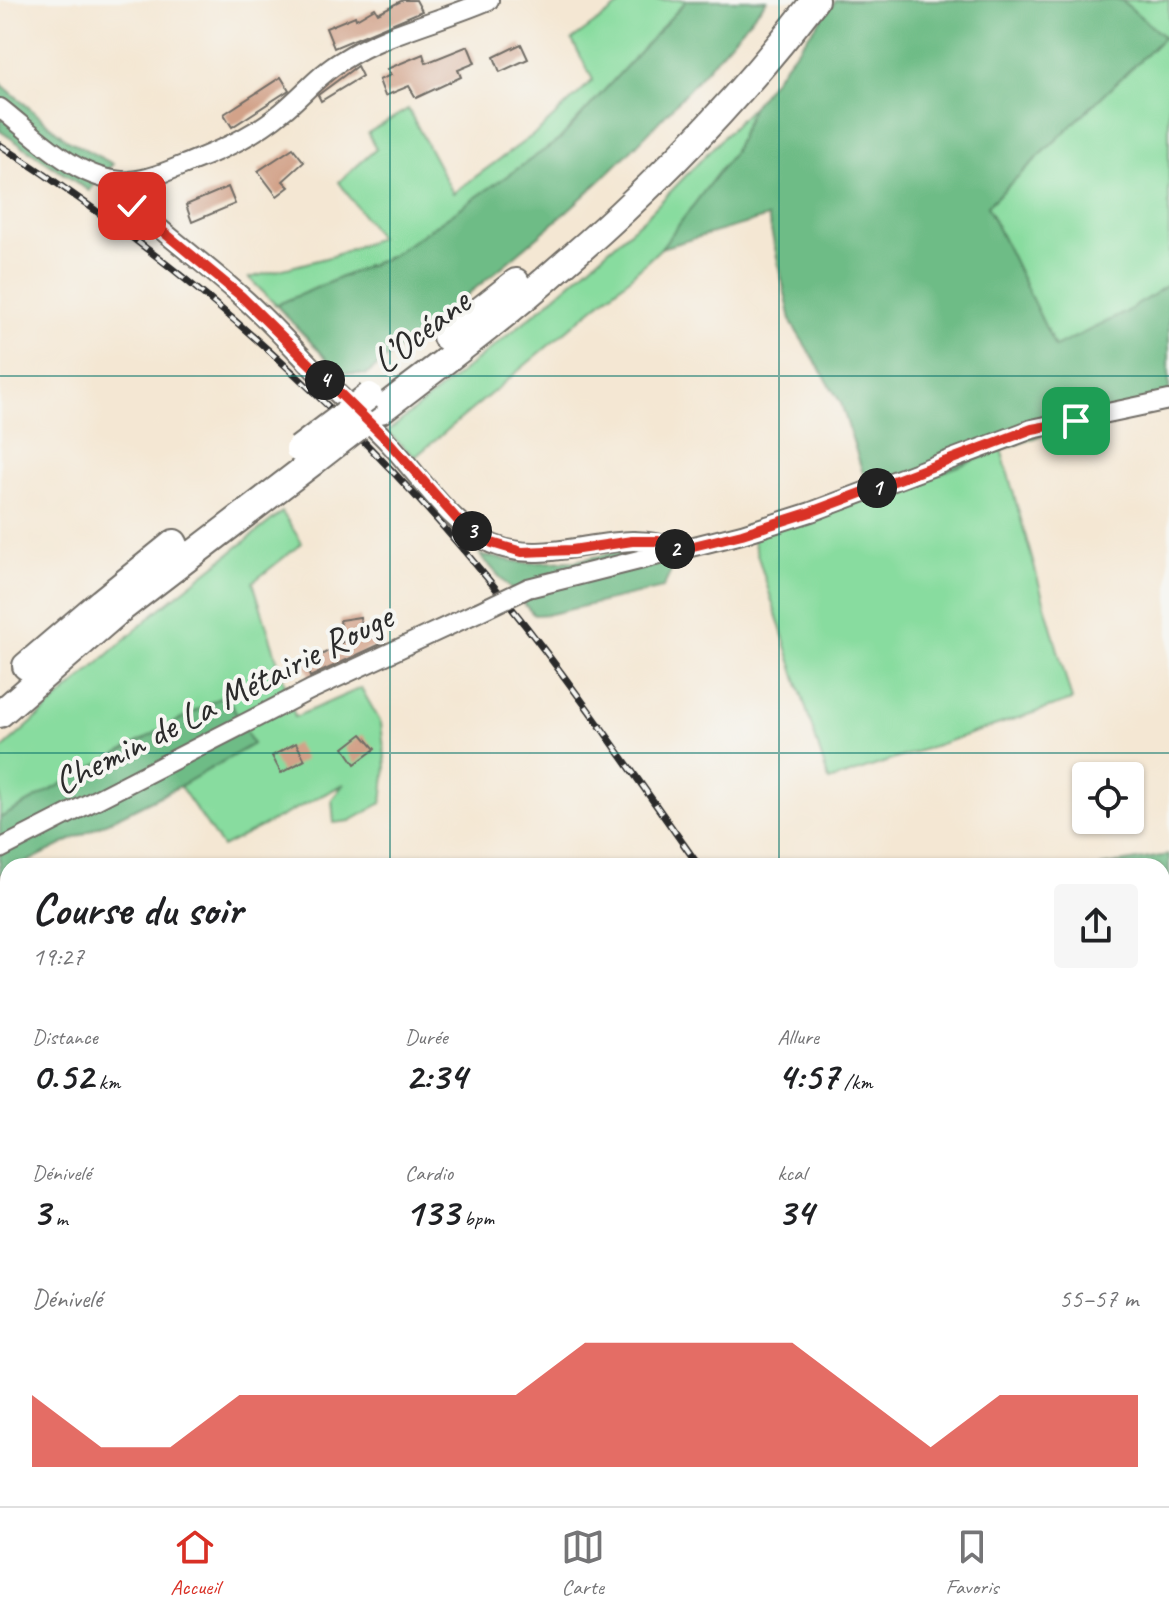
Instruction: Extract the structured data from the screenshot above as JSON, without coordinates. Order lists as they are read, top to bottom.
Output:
{
  "streets": {
    "highway": ["L’Océane"],
    "street": ["Chemin de La Métairie Rouge"]
  },
  "page": {
    "pins": [
      "4",
      "1",
      "3",
      "2"
    ],
    "heading": ["Course du soir", "19:27"],
    "stats": [
      ["Distance", "0.52 km"],
      ["Durée", "2:34"],
      ["Allure", "4:57 /km"],
      ["Dénivelé", "3 m"],
      ["Cardio", "133 bpm"],
      ["kcal", "34"]
    ],
    "chart": ["Dénivelé", "55–57 m"],
    "tabs": ["Accueil", "Carte", "Favoris"]
  }
}
